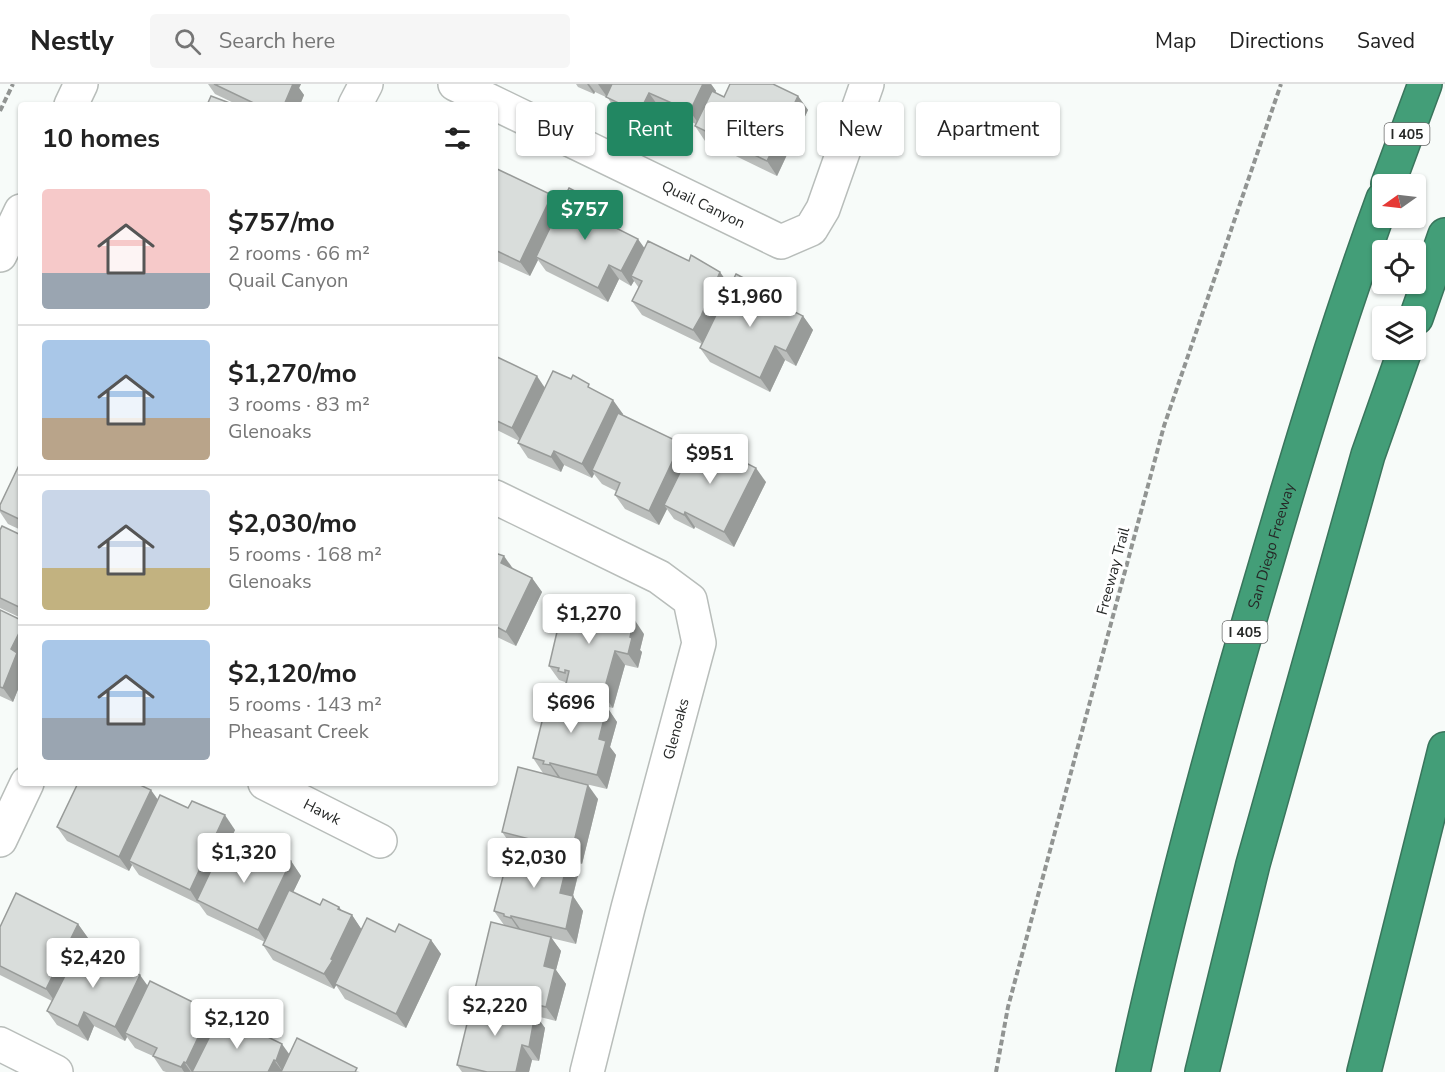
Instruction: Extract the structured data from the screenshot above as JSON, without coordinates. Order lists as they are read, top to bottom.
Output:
{
  "streets": {
    "highway": ["I 405", "San Diego Freeway"],
    "street": ["Quail Canyon", "Glenoaks", "Hawk"],
    "path": ["Freeway Trail"]
  },
  "north": "left",
  "page": {
    "header": "Nestly",
    "search": "Search here",
    "nav": ["Map", "Directions", "Saved"],
    "chip": [
      "Buy",
      "Rent",
      "Filters",
      "New",
      "Apartment"
    ],
    "heading": "10 homes",
    "list": [
      {
        "name": "$757/mo",
        "note": "2 rooms · 66 m² · Quail Canyon"
      },
      {
        "name": "$1,270/mo",
        "note": "3 rooms · 83 m² · Glenoaks"
      },
      {
        "name": "$2,030/mo",
        "note": "5 rooms · 168 m² · Glenoaks"
      },
      {
        "name": "$2,120/mo",
        "note": "5 rooms · 143 m² · Pheasant Creek"
      }
    ],
    "price": [
      "$757",
      "$1,960",
      "$951",
      "$1,270",
      "$696",
      "$1,320",
      "$2,030",
      "$2,420",
      "$2,220",
      "$2,120"
    ]
  }
}
